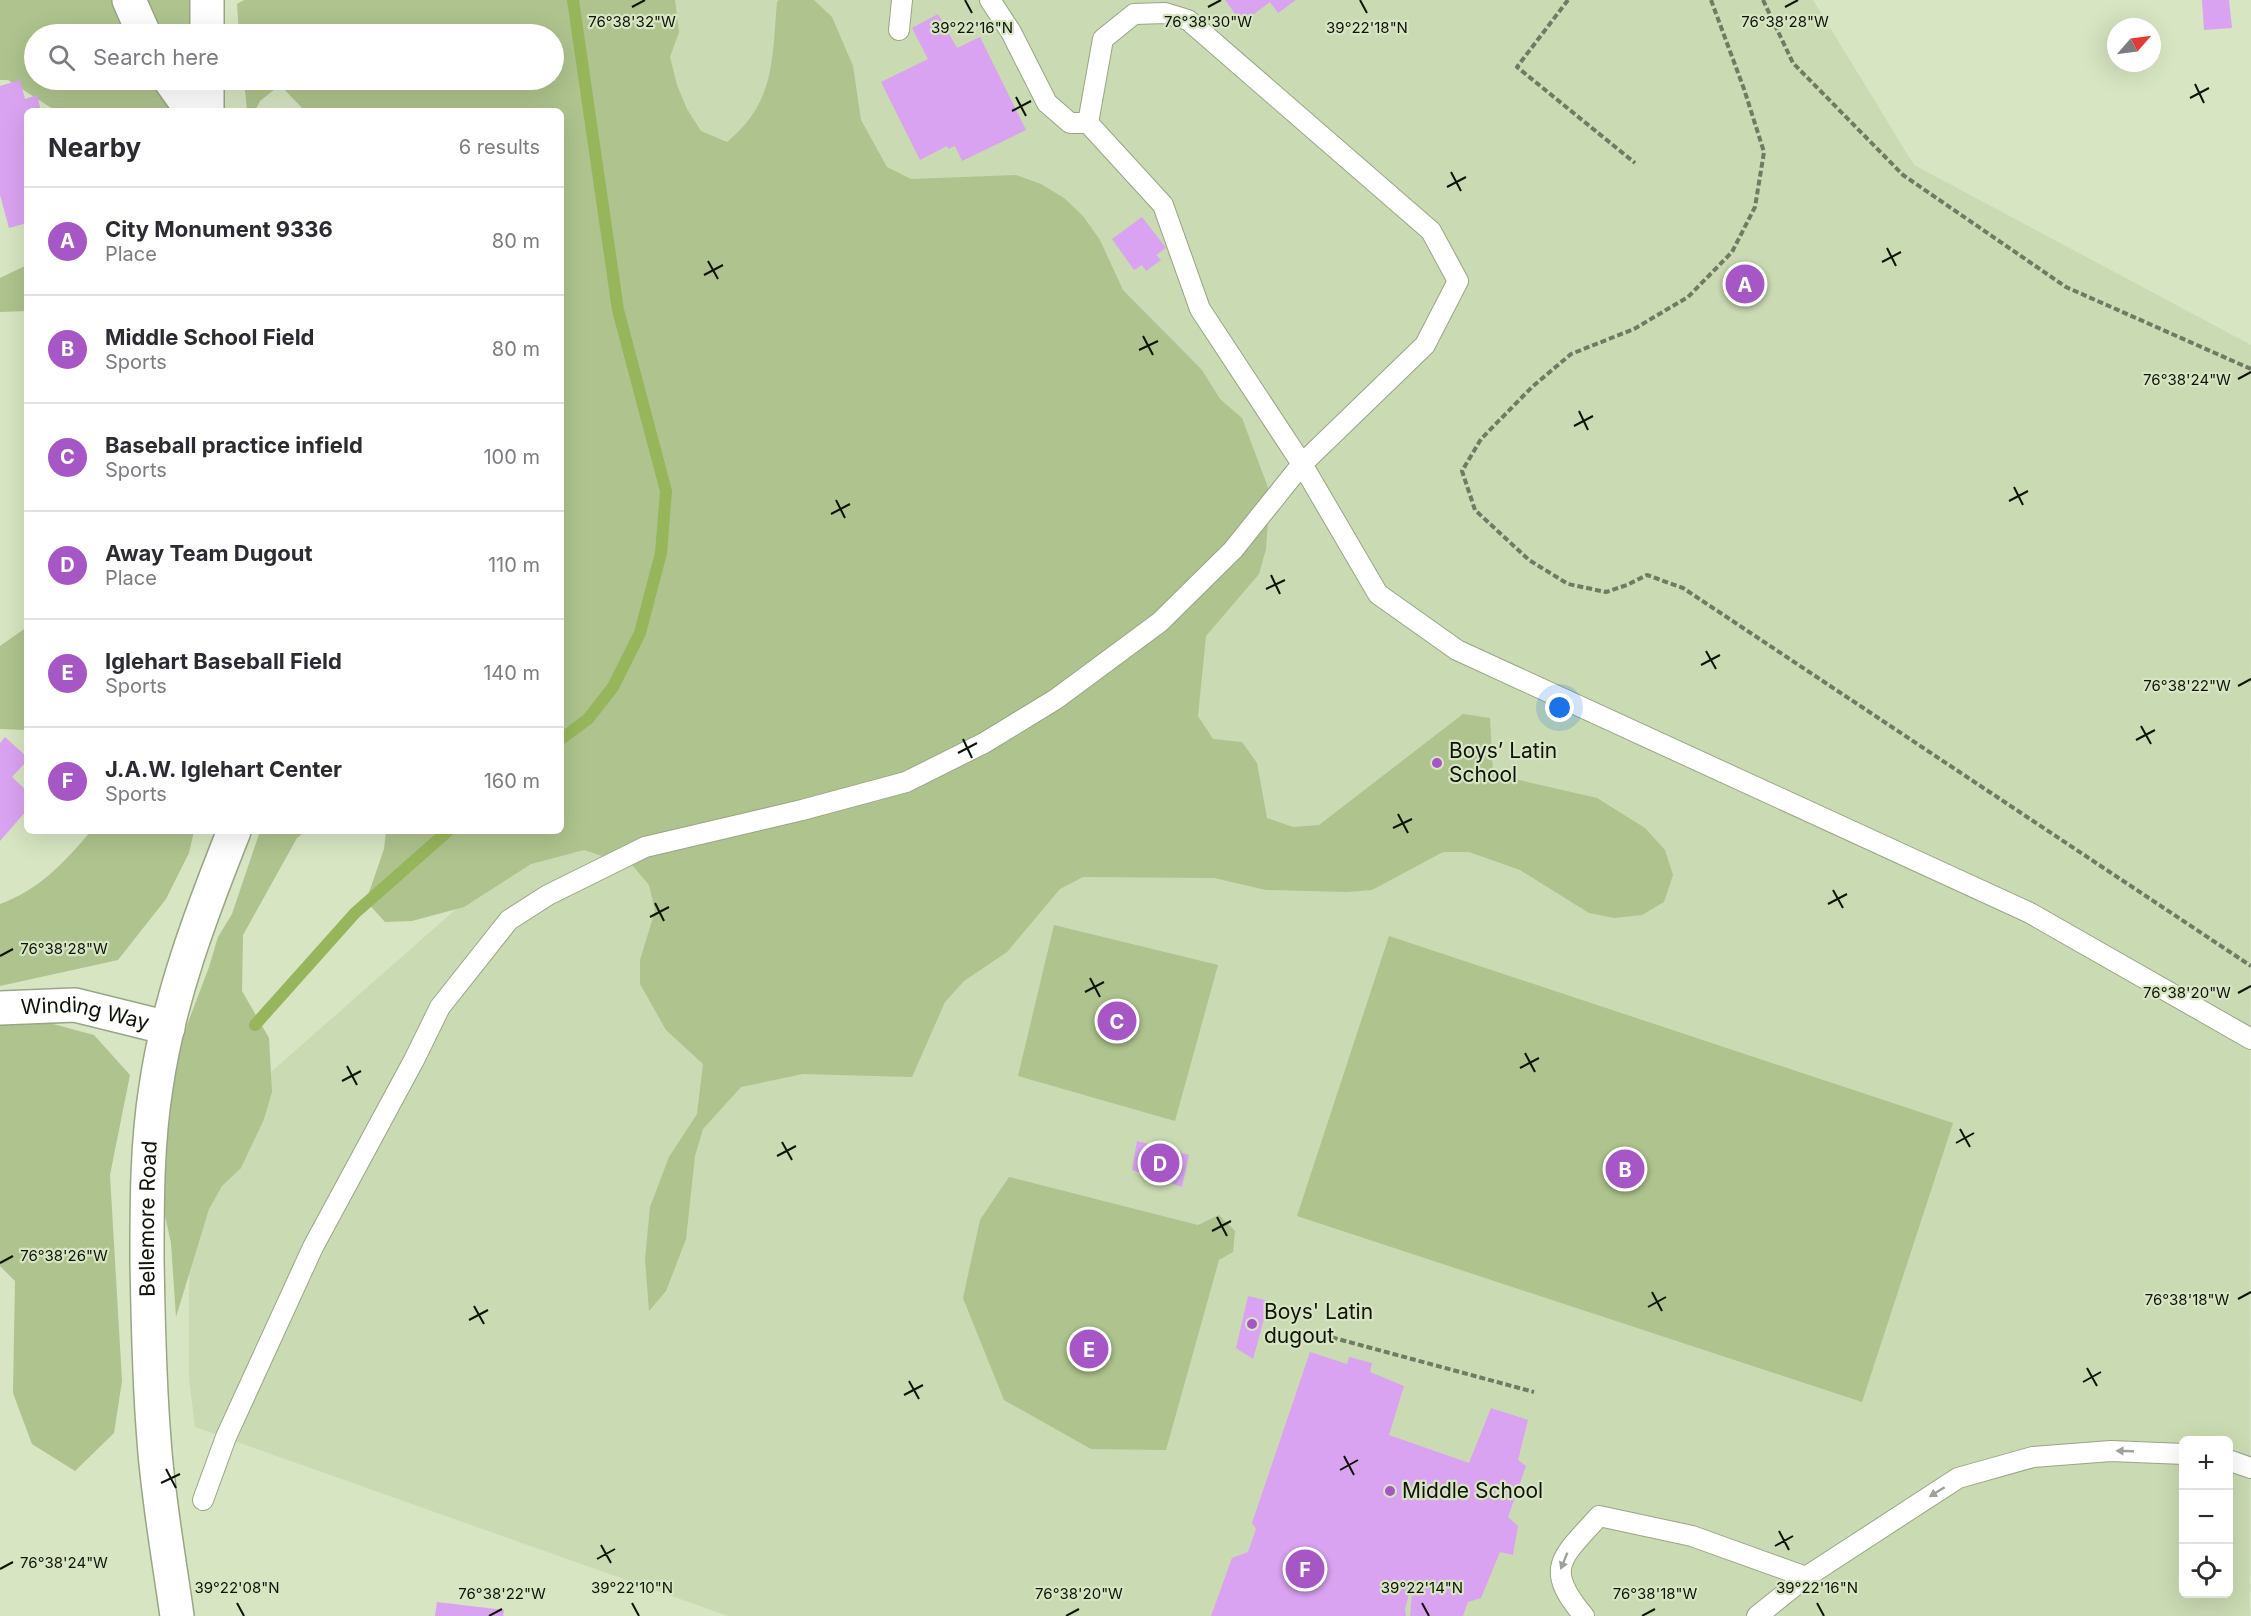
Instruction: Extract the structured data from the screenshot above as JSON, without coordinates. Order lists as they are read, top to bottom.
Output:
{
  "streets": {
    "street": ["Winding Way", "Bellemore Road"]
  },
  "crossings": [
    ["Winding Way", "Bellemore Road"]
  ],
  "places": ["Boys’ Latin School", "Boys' Latin dugout", "Middle School"],
  "north": "top right",
  "page": {
    "search": "Search here",
    "heading": ["Nearby", "6 results"],
    "list": [
      {
        "mark": "A",
        "name": "City Monument 9336",
        "note": "Place",
        "value": "80 m"
      },
      {
        "mark": "B",
        "name": "Middle School Field",
        "note": "Sports",
        "value": "80 m"
      },
      {
        "mark": "C",
        "name": "Baseball practice infield",
        "note": "Sports",
        "value": "100 m"
      },
      {
        "mark": "D",
        "name": "Away Team Dugout",
        "note": "Place",
        "value": "110 m"
      },
      {
        "mark": "E",
        "name": "Iglehart Baseball Field",
        "note": "Sports",
        "value": "140 m"
      },
      {
        "mark": "F",
        "name": "J.A.W. Iglehart Center",
        "note": "Sports",
        "value": "160 m"
      }
    ],
    "pins": [
      "A",
      "C",
      "D",
      "B",
      "E",
      "F"
    ],
    "map_buttons": ["+", "−"]
  },
  "coordinates": [
    "76°38'32\"W",
    "76°38'30\"W",
    "76°38'28\"W",
    "39°22'16\"N",
    "39°22'18\"N",
    "76°38'24\"W",
    "76°38'22\"W",
    "76°38'20\"W",
    "76°38'26\"W",
    "76°38'18\"W",
    "39°22'08\"N",
    "39°22'10\"N",
    "39°22'14\"N"
  ]
}
